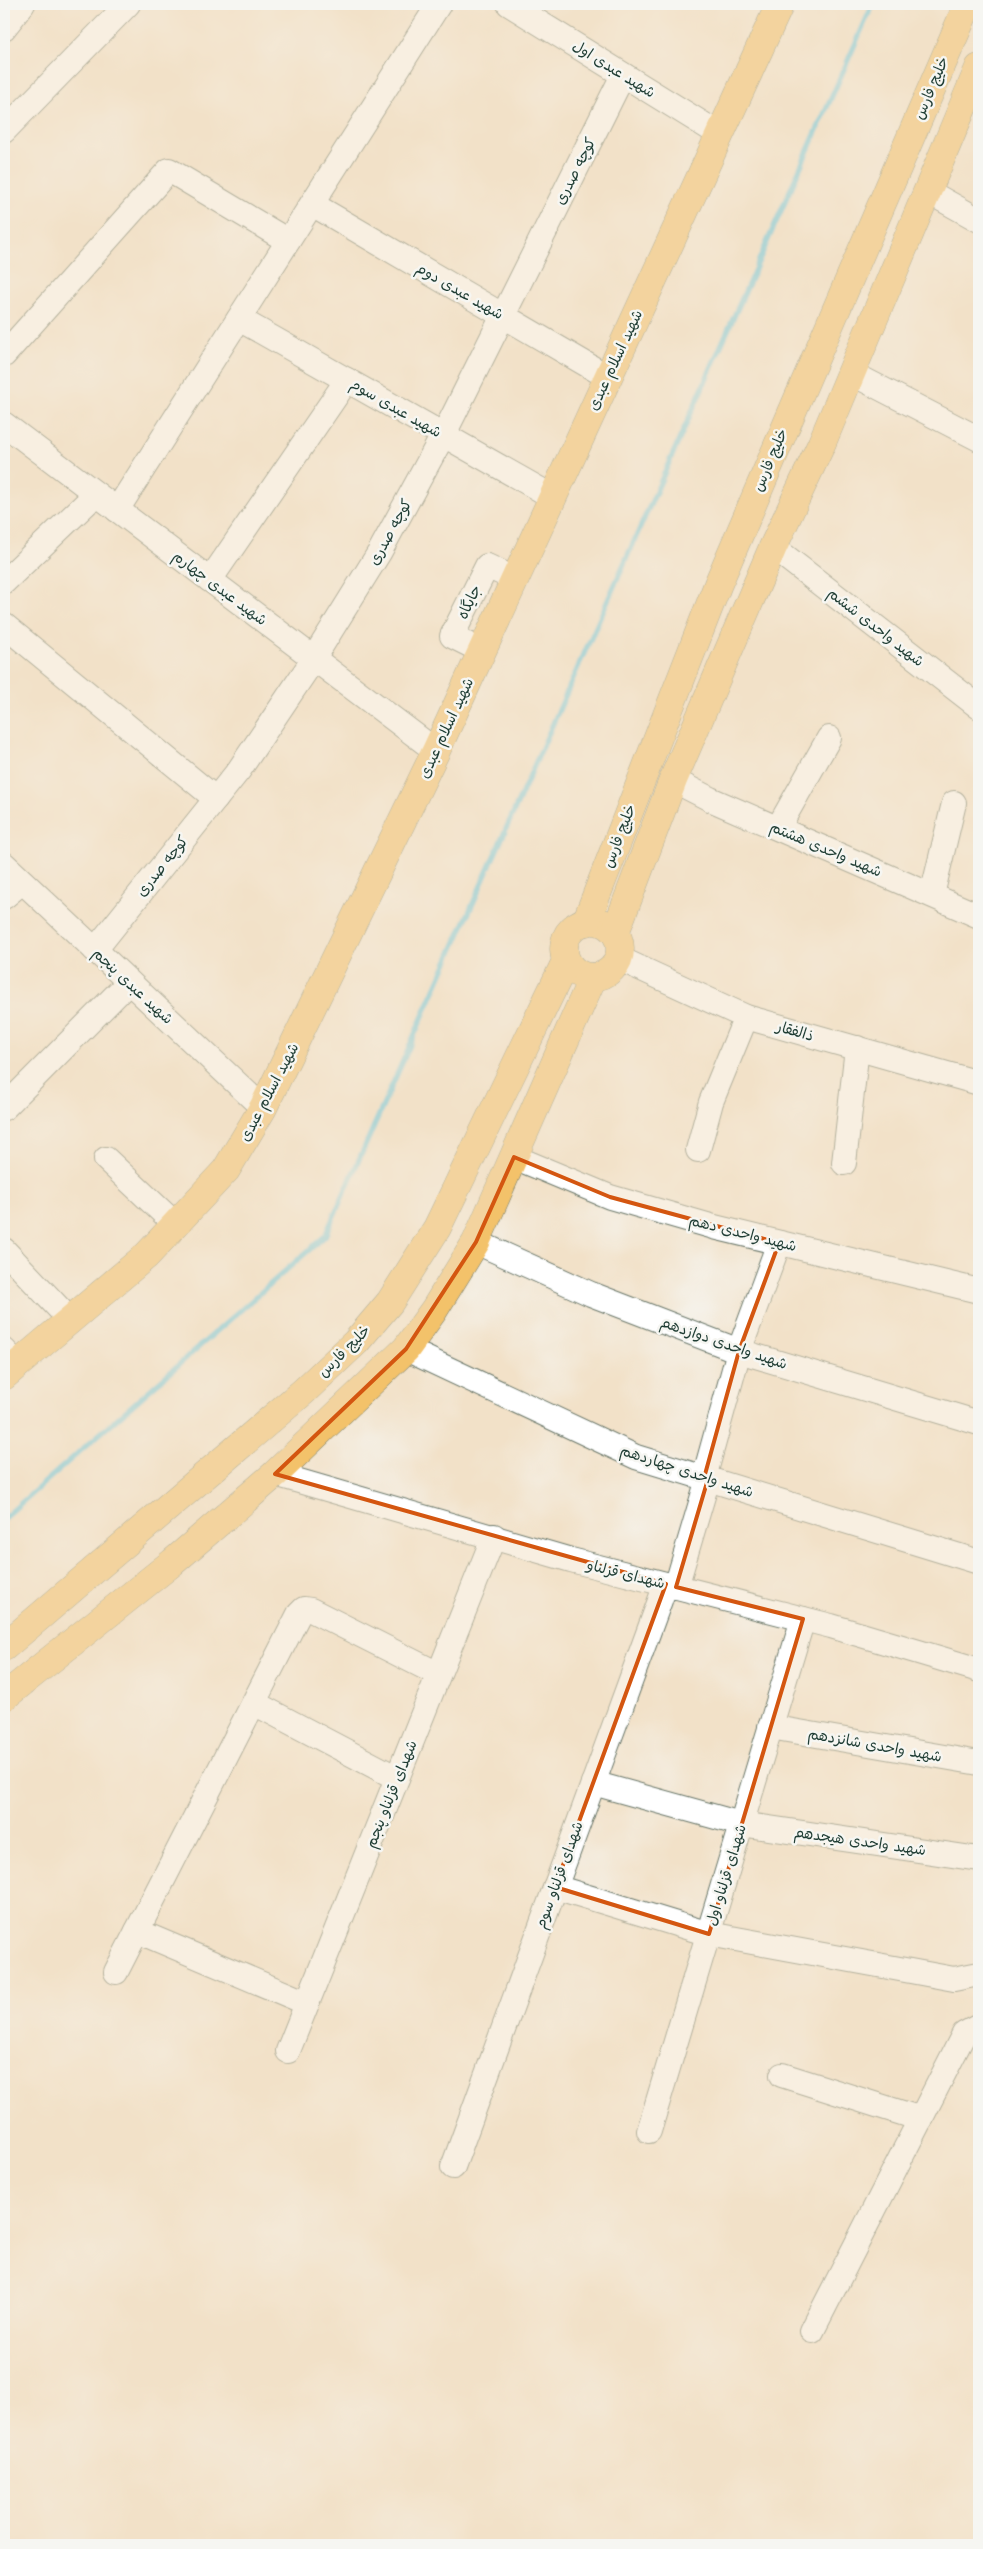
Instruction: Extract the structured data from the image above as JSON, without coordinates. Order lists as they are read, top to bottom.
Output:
{
  "streets": {
    "main road": ["خلیج فارس", "شهید اسلام عبدی"],
    "street": [
      "شهید عبدی اول",
      "کوچه صدری",
      "شهید عبدی دوم",
      "شهید عبدی سوم",
      "شهید عبدی چهارم",
      "شهید واحدی ششم",
      "شهید واحدی هشتم",
      "شهید عبدی پنجم",
      "ذالفقار",
      "شهید واحدی دهم",
      "شهید واحدی دوازدهم",
      "شهید واحدی چهاردهم",
      "شهدای قزلناو",
      "شهید واحدی شانزدهم",
      "شهدای قزلناو پنجم",
      "شهید واحدی هیجدهم",
      "شهدای قزلناو سوم",
      "شهدای قزلناو اول"
    ]
  },
  "crossings": [
    ["شهید عبدی اول", "کوچه صدری"],
    ["شهید عبدی اول", "شهید اسلام عبدی"],
    ["خلیج فارس", "شهید واحدی ششم"],
    ["خلیج فارس", "شهید واحدی هشتم"],
    ["خلیج فارس", "ذالفقار"],
    ["کوچه صدری", "شهید عبدی دوم"],
    ["کوچه صدری", "شهید عبدی سوم"],
    ["کوچه صدری", "شهید عبدی چهارم"],
    ["کوچه صدری", "شهید عبدی پنجم"],
    ["شهید عبدی دوم", "شهید اسلام عبدی"],
    ["شهید اسلام عبدی", "شهید عبدی سوم"],
    ["شهید اسلام عبدی", "شهید عبدی چهارم"],
    ["شهید اسلام عبدی", "شهید عبدی پنجم"],
    ["شهید واحدی دهم", "شهدای قزلناو سوم"],
    ["شهید واحدی دوازدهم", "شهدای قزلناو سوم"],
    ["شهید واحدی چهاردهم", "شهدای قزلناو سوم"],
    ["شهدای قزلناو", "شهدای قزلناو پنجم"],
    ["شهدای قزلناو", "شهدای قزلناو سوم"],
    ["شهدای قزلناو", "شهدای قزلناو اول"],
    ["شهید واحدی شانزدهم", "شهدای قزلناو اول"],
    ["شهید واحدی هیجدهم", "شهدای قزلناو سوم"],
    ["شهید واحدی هیجدهم", "شهدای قزلناو اول"]
  ]
}
